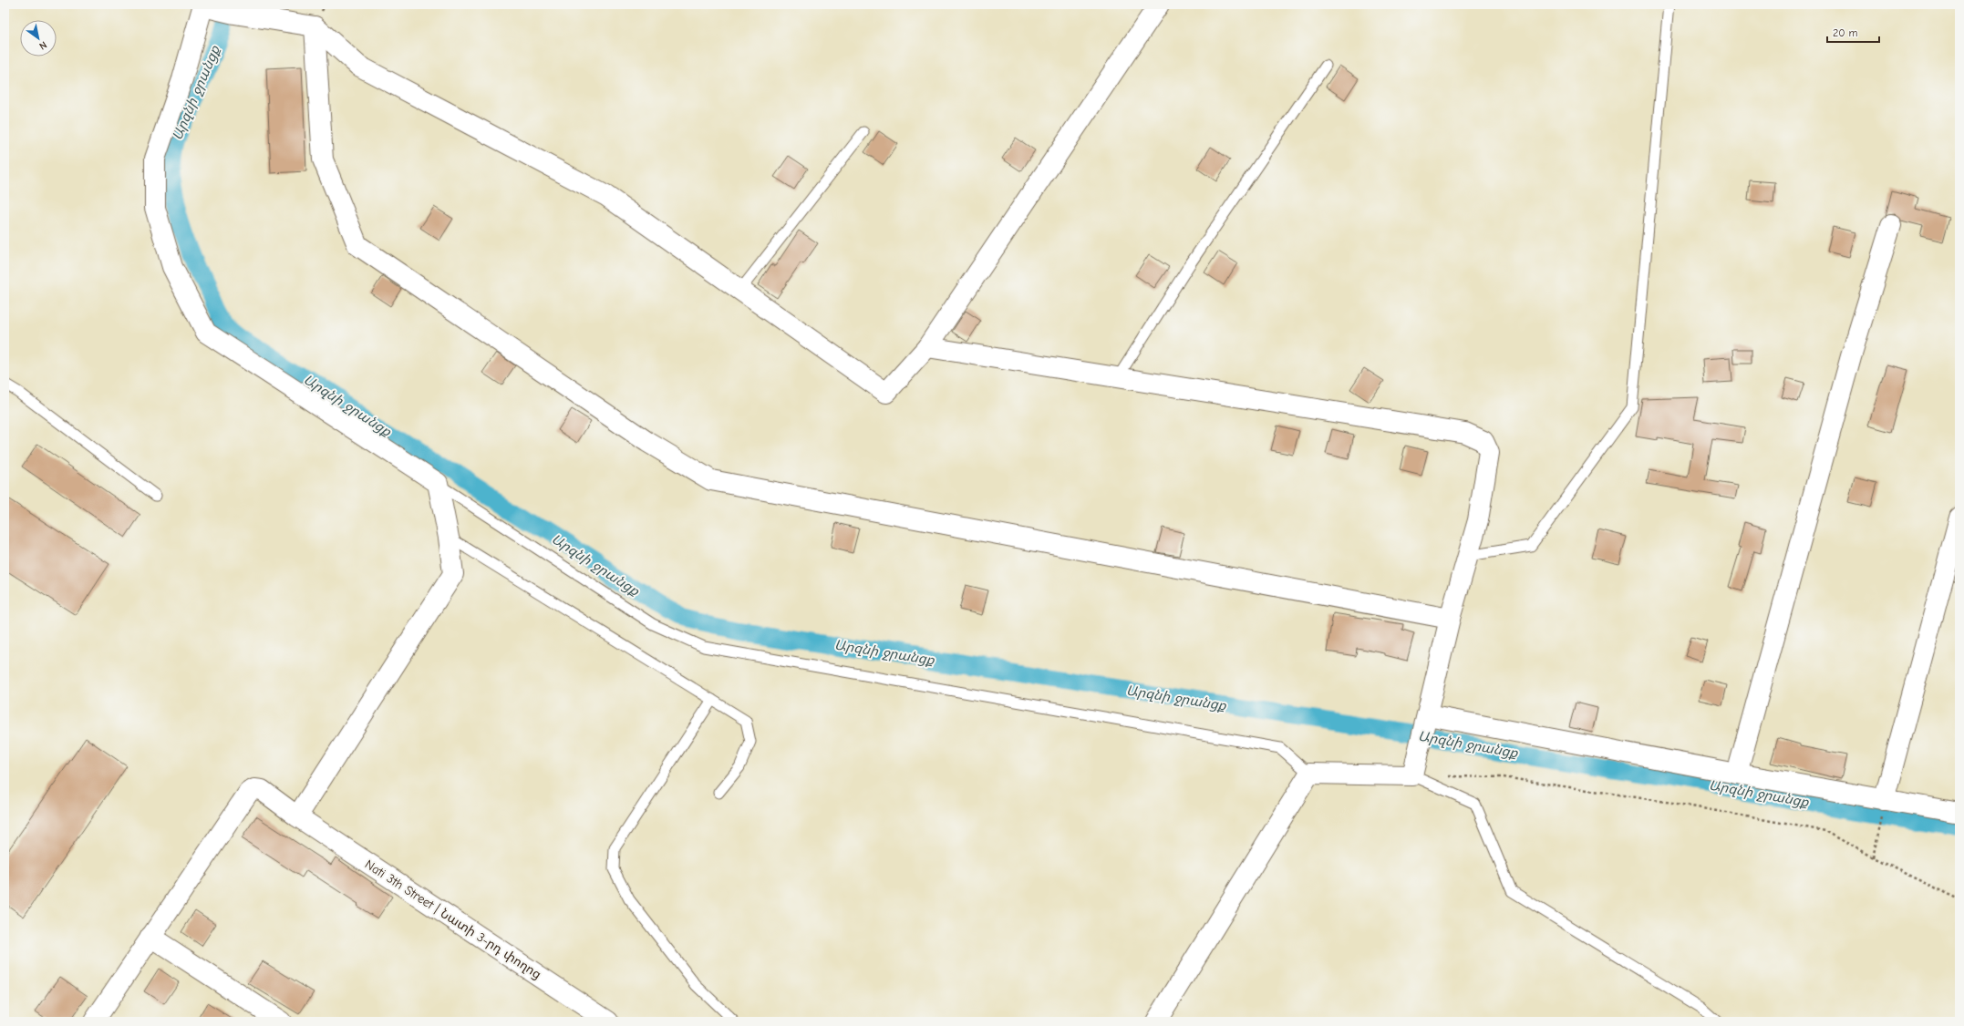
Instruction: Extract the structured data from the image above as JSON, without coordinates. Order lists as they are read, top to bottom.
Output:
{
  "streets": {
    "street": ["Nati 3th Street | Նատի 3-րդ փողոց"]
  },
  "water": ["Արզնի ջրանցք"],
  "scale_bar": "20 m",
  "north": "bottom right"
}
